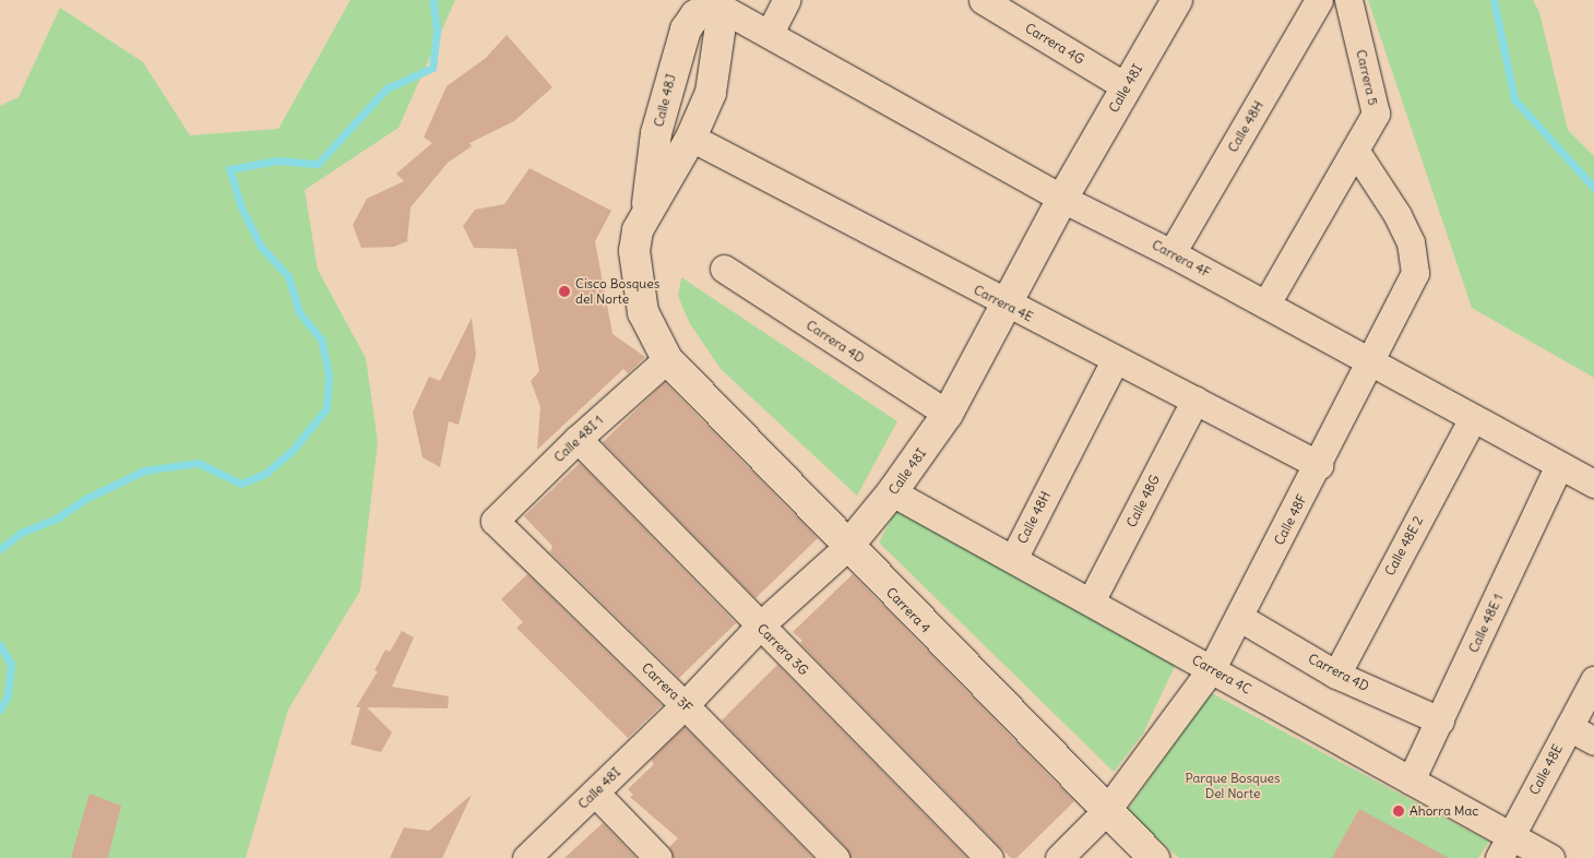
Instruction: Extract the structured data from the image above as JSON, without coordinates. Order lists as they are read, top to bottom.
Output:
{
  "streets": {
    "main road": ["Calle 48I", "Calle 48J", "Carrera 4"],
    "street": [
      "Carrera 4G",
      "Carrera 5",
      "Calle 48H",
      "Carrera 4F",
      "Carrera 4E",
      "Carrera 4D",
      "Calle 48I 1",
      "Calle 48G",
      "Calle 48F",
      "Calle 48E 2",
      "Calle 48E 1",
      "Carrera 3G",
      "Carrera 4C",
      "Carrera 3F",
      "Calle 48E"
    ]
  },
  "crossings": [
    ["Carrera 4G", "Calle 48I"],
    ["Carrera 5", "Calle 48F"],
    ["Calle 48I", "Carrera 4F"],
    ["Calle 48I", "Carrera 4E"],
    ["Calle 48I", "Carrera 4D"],
    ["Calle 48I", "Carrera 4"],
    ["Calle 48I", "Carrera 3G"],
    ["Calle 48I", "Carrera 4C"],
    ["Calle 48I", "Carrera 3F"],
    ["Calle 48J", "Carrera 4E"],
    ["Calle 48J", "Calle 48I 1"],
    ["Calle 48J", "Carrera 4"],
    ["Calle 48H", "Carrera 4F"],
    ["Calle 48H", "Carrera 4E"],
    ["Calle 48H", "Carrera 4C"],
    ["Carrera 4F", "Calle 48F"],
    ["Carrera 4F", "Calle 48E 2"],
    ["Carrera 4F", "Calle 48E 1"],
    ["Carrera 4E", "Calle 48G"],
    ["Carrera 4E", "Calle 48F"],
    ["Carrera 4D", "Calle 48F"],
    ["Carrera 4D", "Calle 48E 2"],
    ["Carrera 4D", "Calle 48E 1"],
    ["Calle 48I 1", "Carrera 4"],
    ["Calle 48I 1", "Carrera 3G"],
    ["Calle 48I 1", "Carrera 3F"],
    ["Calle 48G", "Carrera 4C"],
    ["Calle 48F", "Carrera 4"],
    ["Calle 48F", "Carrera 4C"],
    ["Calle 48E 1", "Carrera 4C"],
    ["Carrera 4C", "Calle 48E"]
  ],
  "parks": ["Parque Bosques Del Norte"],
  "places": ["Cisco Bosques del Norte", "Ahorra Mac"]
}
